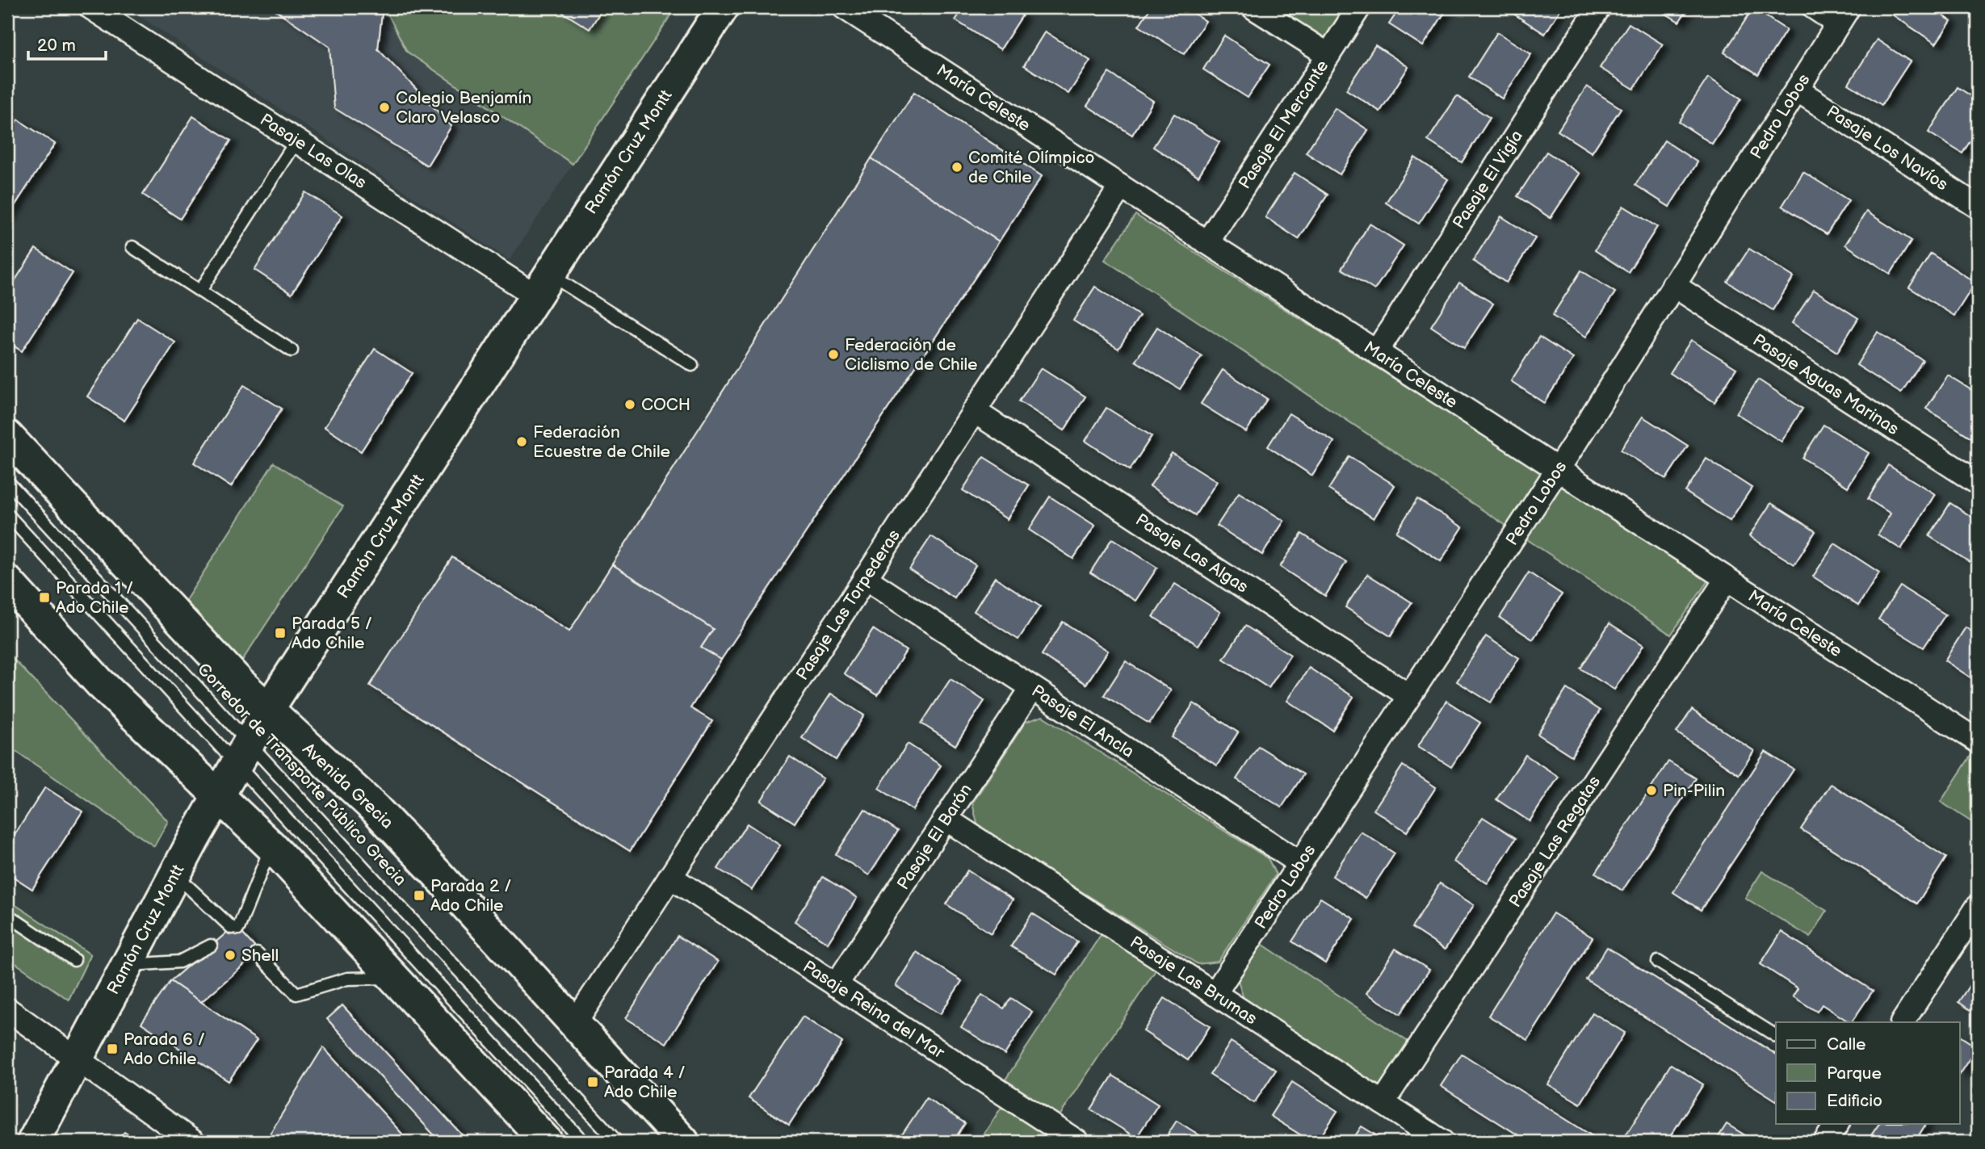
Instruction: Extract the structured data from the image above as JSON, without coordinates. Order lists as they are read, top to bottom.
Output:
{
  "streets": {
    "main road": ["Ramón Cruz Montt", "Avenida Grecia"],
    "street": [
      "María Celeste",
      "Pedro Lobos",
      "Pasaje El Mercante",
      "Pasaje Los Navíos",
      "Pasaje Las Olas",
      "Pasaje El Vigía",
      "Pasaje Aguas Marinas",
      "Pasaje Las Algas",
      "Pasaje Las Torpederas",
      "Pasaje El Ancla",
      "Pasaje El Barón",
      "Pasaje Las Regatas",
      "Pasaje Las Brumas",
      "Pasaje Reina del Mar"
    ],
    "lane": ["Corredor de Transporte Público Grecia"]
  },
  "crossings": [
    ["María Celeste", "Pedro Lobos"],
    ["María Celeste", "Pasaje El Mercante"],
    ["María Celeste", "Pasaje El Vigía"],
    ["María Celeste", "Pasaje Las Torpederas"],
    ["María Celeste", "Pasaje Las Regatas"],
    ["Pedro Lobos", "Pasaje Los Navíos"],
    ["Pedro Lobos", "Pasaje Aguas Marinas"],
    ["Pedro Lobos", "Pasaje Las Algas"],
    ["Pedro Lobos", "Pasaje El Ancla"],
    ["Pedro Lobos", "Pasaje Las Brumas"],
    ["Pasaje Las Olas", "Ramón Cruz Montt"],
    ["Ramón Cruz Montt", "Corredor de Transporte Público Grecia"],
    ["Ramón Cruz Montt", "Avenida Grecia"],
    ["Pasaje Las Algas", "Pasaje Las Torpederas"],
    ["Pasaje Las Torpederas", "Pasaje El Ancla"],
    ["Pasaje Las Torpederas", "Avenida Grecia"],
    ["Pasaje Las Torpederas", "Pasaje Reina del Mar"],
    ["Pasaje El Ancla", "Pasaje El Barón"],
    ["Pasaje El Barón", "Pasaje Las Brumas"],
    ["Pasaje El Barón", "Pasaje Reina del Mar"],
    ["Pasaje Las Regatas", "Pasaje Las Brumas"]
  ],
  "places": {
    "other": [
      "Colegio Benjamín Claro Velasco",
      "Comité Olímpico de Chile",
      "Federación de Ciclismo de Chile",
      "COCH",
      "Federación Ecuestre de Chile",
      "Pin-Pilin",
      "Shell"
    ],
    "transit": [
      "Parada 1 / Ado Chile",
      "Parada 5 / Ado Chile",
      "Parada 2 / Ado Chile",
      "Parada 6 / Ado Chile",
      "Parada 4 / Ado Chile"
    ]
  },
  "legend": ["Calle", "Parque", "Edificio"],
  "scale_bar": "20 m"
}
